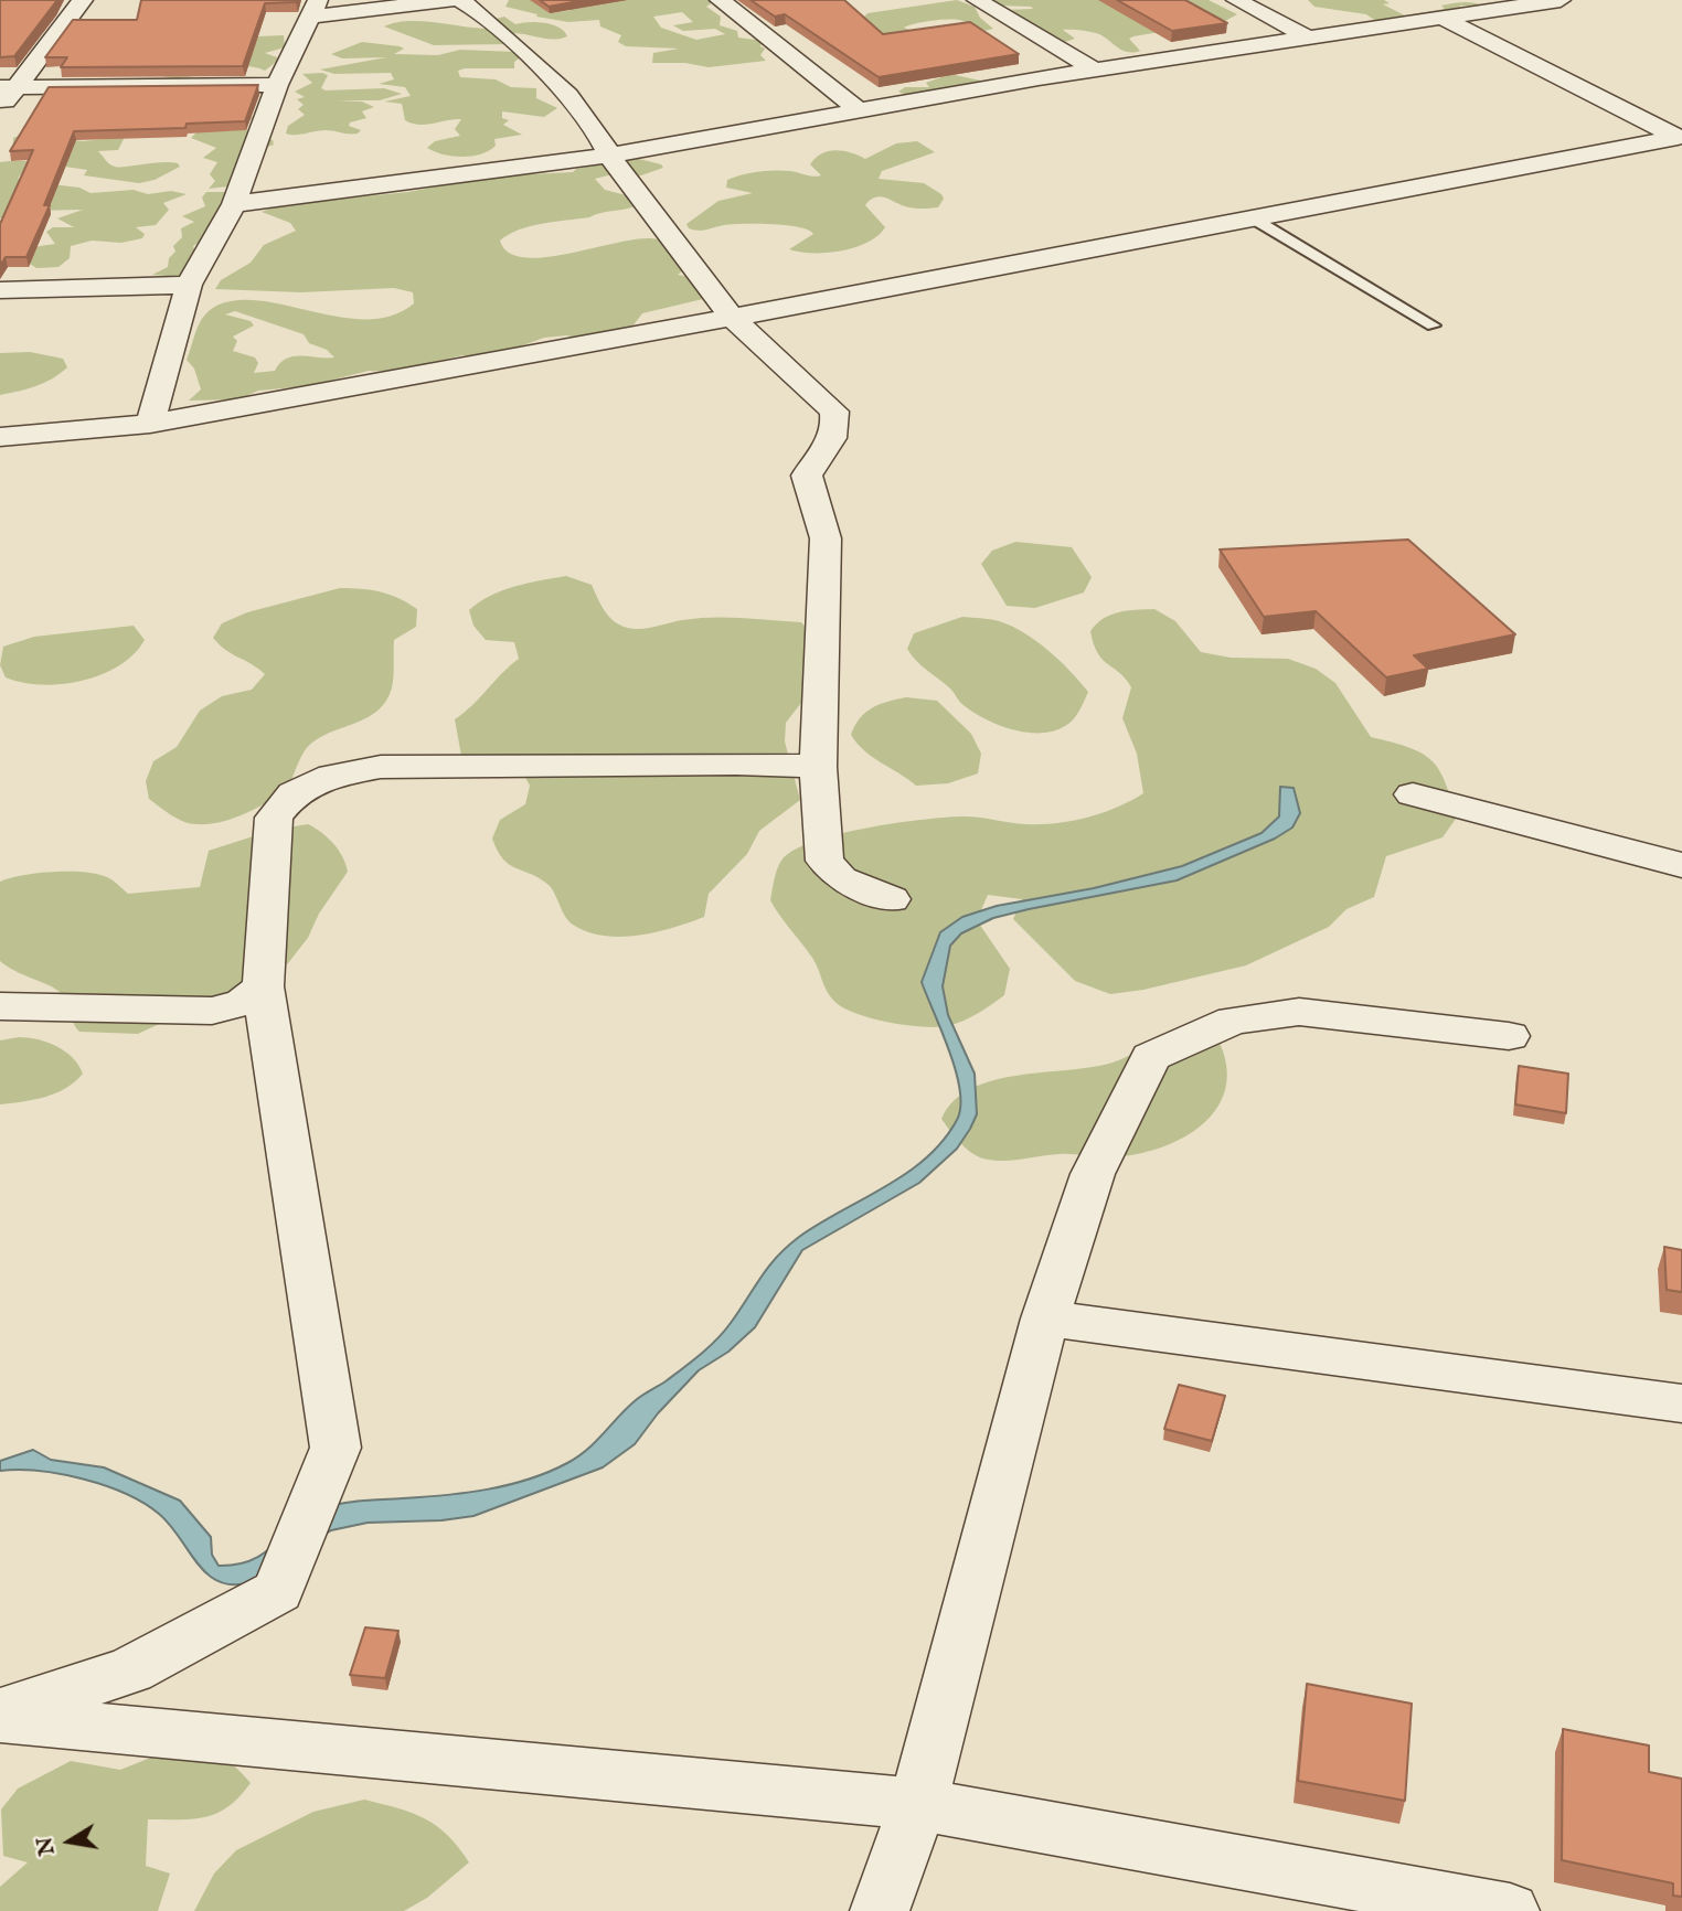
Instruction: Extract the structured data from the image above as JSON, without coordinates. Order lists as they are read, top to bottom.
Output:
{
  "north": "left"
}
